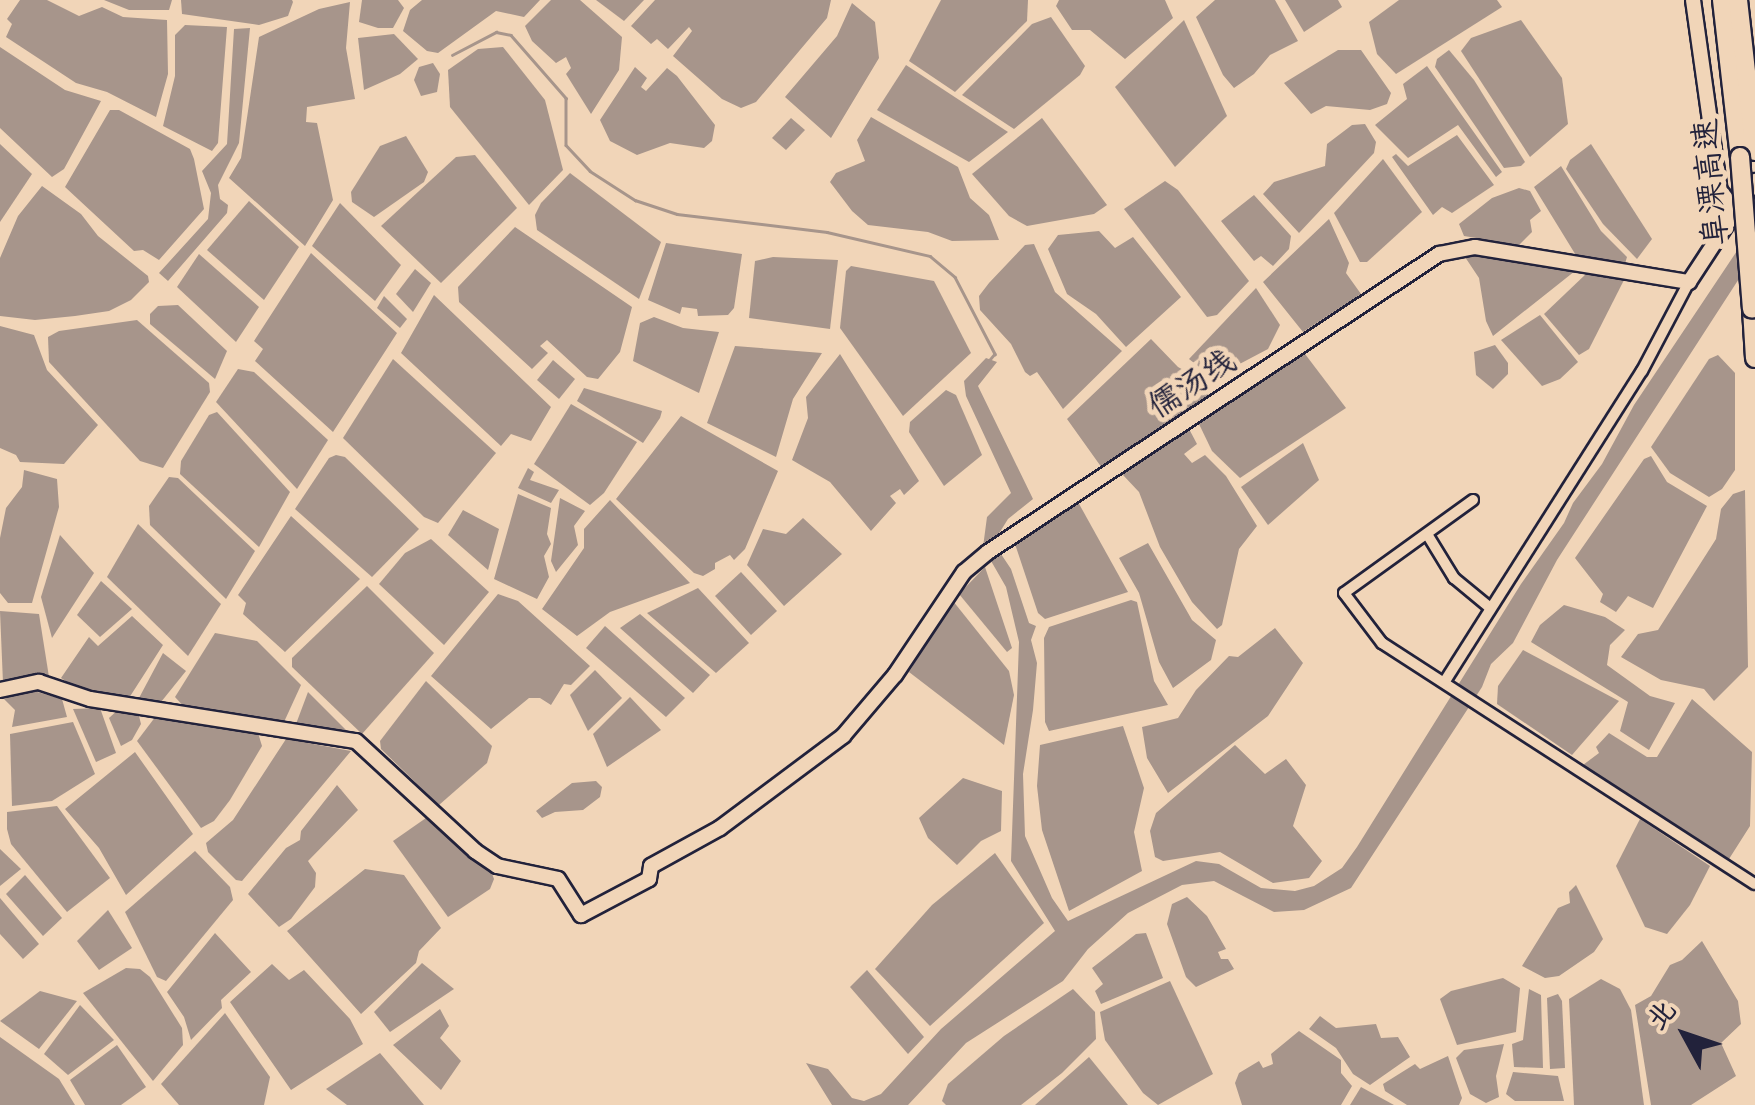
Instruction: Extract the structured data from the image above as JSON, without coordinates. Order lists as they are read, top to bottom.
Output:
{
  "streets": {
    "highway": ["阜溧高速"],
    "street": ["儒汤线"]
  },
  "north": "top left"
}
